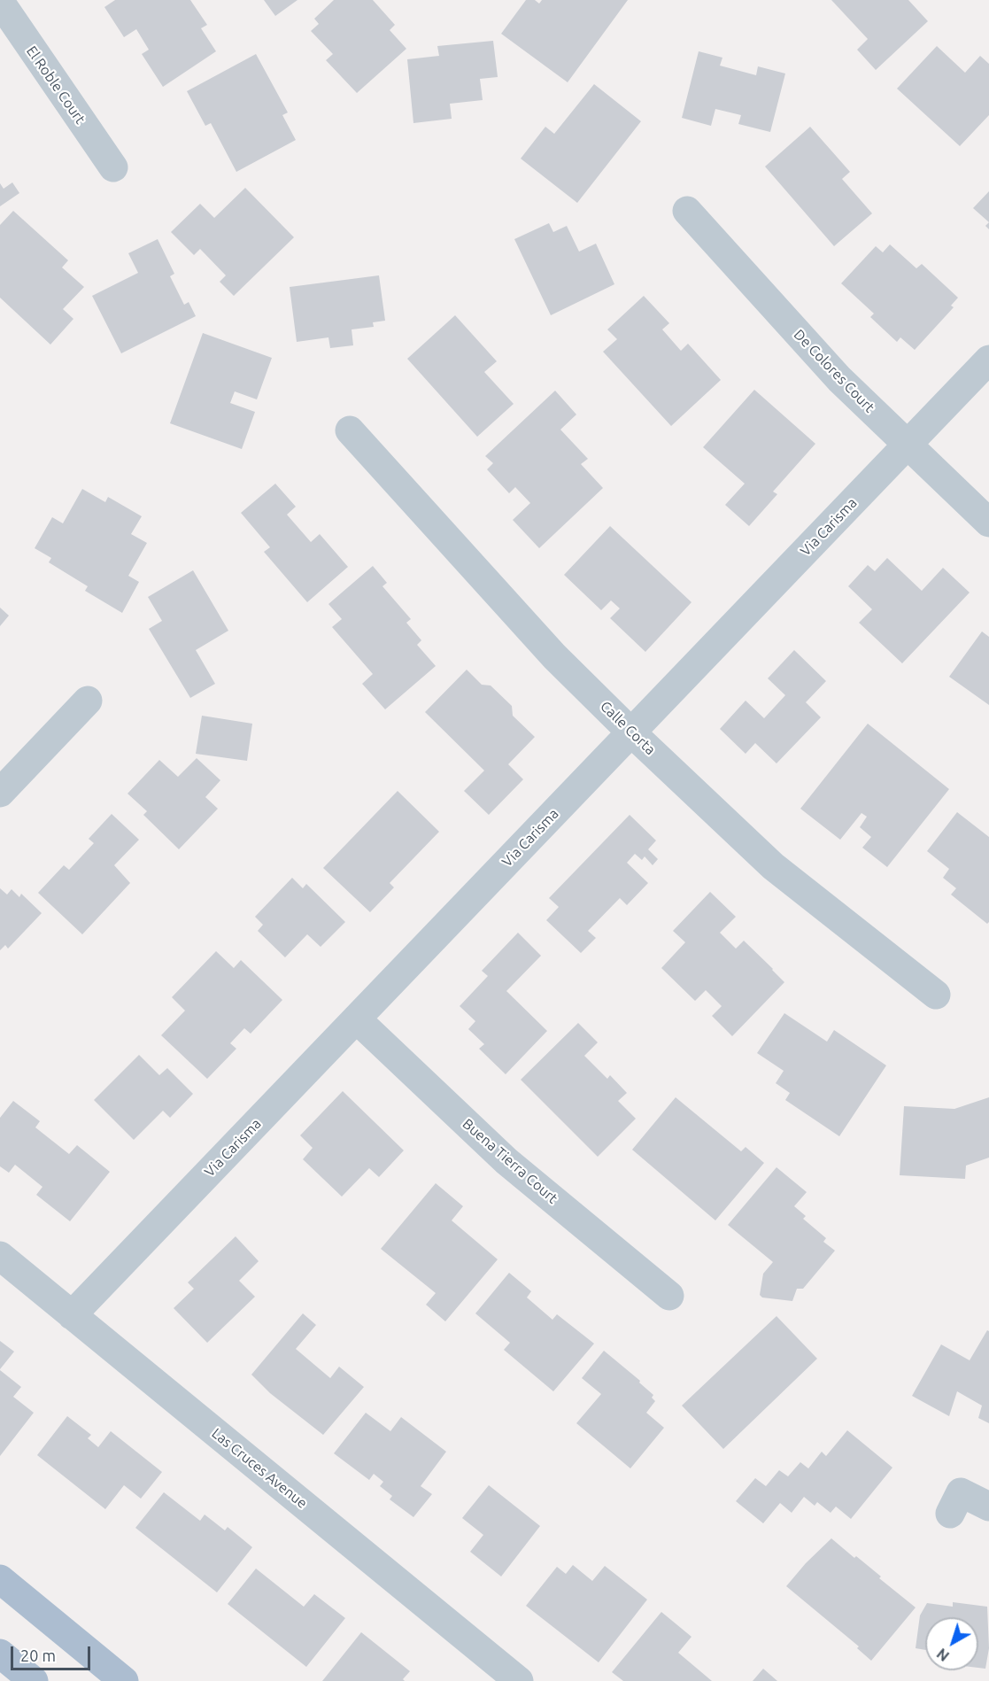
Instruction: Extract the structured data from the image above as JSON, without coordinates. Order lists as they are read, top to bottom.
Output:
{
  "streets": {
    "street": [
      "El Roble Court",
      "De Colores Court",
      "Via Carisma",
      "Calle Corta",
      "Buena Tierra Court",
      "Las Cruces Avenue"
    ]
  },
  "crossings": [
    ["De Colores Court", "Via Carisma"],
    ["Via Carisma", "Calle Corta"],
    ["Via Carisma", "Buena Tierra Court"],
    ["Via Carisma", "Las Cruces Avenue"]
  ],
  "scale_bar": "20 m",
  "north": "bottom left"
}
